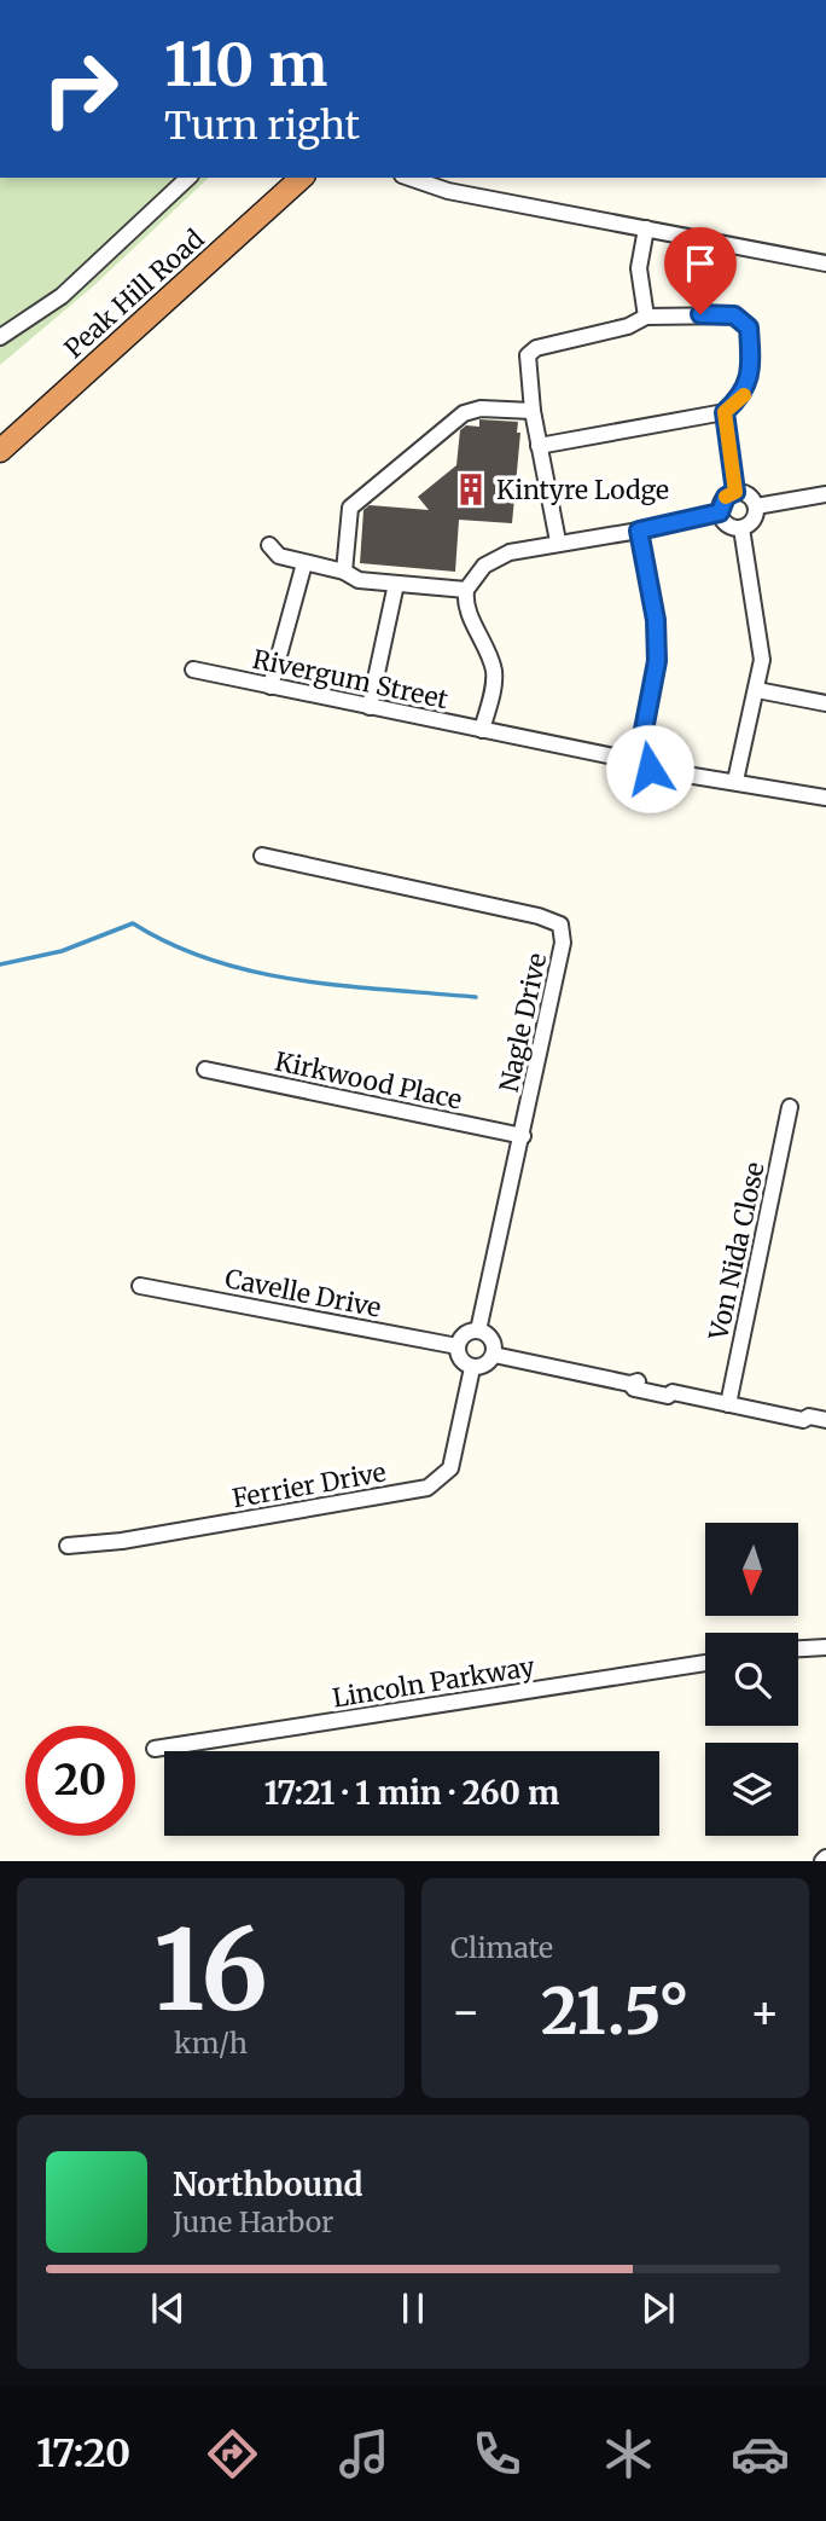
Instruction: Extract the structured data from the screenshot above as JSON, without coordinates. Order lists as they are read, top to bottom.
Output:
{
  "streets": {
    "highway": ["Peak Hill Road"],
    "street": [
      "Rivergum Street",
      "Nagle Drive",
      "Kirkwood Place",
      "Von Nida Close",
      "Cavelle Drive",
      "Ferrier Drive",
      "Lincoln Parkway"
    ]
  },
  "crossings": [
    ["Nagle Drive", "Kirkwood Place"],
    ["Nagle Drive", "Cavelle Drive"],
    ["Nagle Drive", "Ferrier Drive"],
    ["Cavelle Drive", "Ferrier Drive"]
  ],
  "places": {
    "building": ["Kintyre Lodge"]
  },
  "north": "bottom",
  "page": {
    "turn": ["110 m", "Turn right"],
    "limit": "20",
    "trip": "17:21 · 1 min · 260 m",
    "tile": [
      ["16", "km/h"],
      "Climate"
    ],
    "heat": ["−", "21.5°", "+"],
    "song": ["Northbound", "June Harbor"],
    "tabs": "17:20"
  }
}
